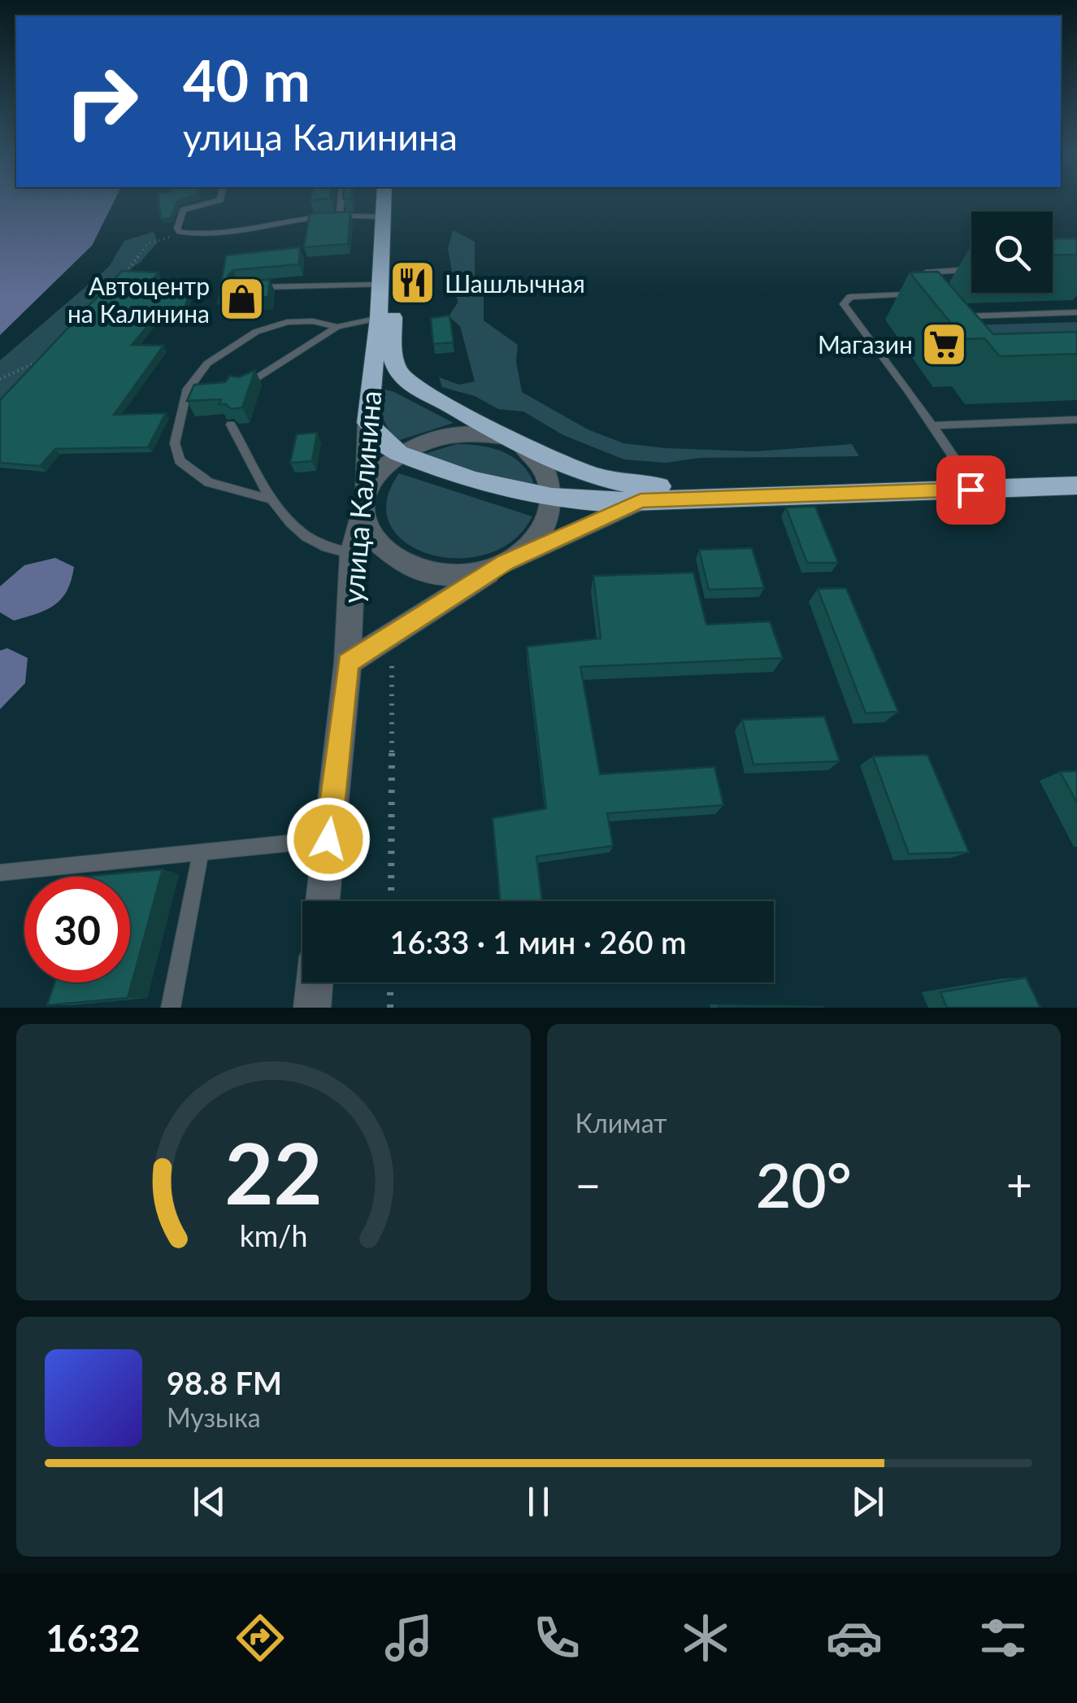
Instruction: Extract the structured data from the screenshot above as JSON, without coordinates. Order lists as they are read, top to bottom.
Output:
{
  "streets": {
    "highway": ["улица Калинина"]
  },
  "places": {
    "restaurant": ["Шашлычная"],
    "shop": ["Автоцентр на Калинина"],
    "supermarket": ["Магазин"]
  },
  "page": {
    "turn": ["40 m", "улица Калинина"],
    "limit": "30",
    "trip": "16:33 · 1 мин · 260 m",
    "tile": "Климат",
    "heat": ["−", "20°", "+"],
    "song": ["98.8 FM", "Музыка"],
    "tabs": "16:32",
    "gauge": ["22", "km/h"]
  }
}
